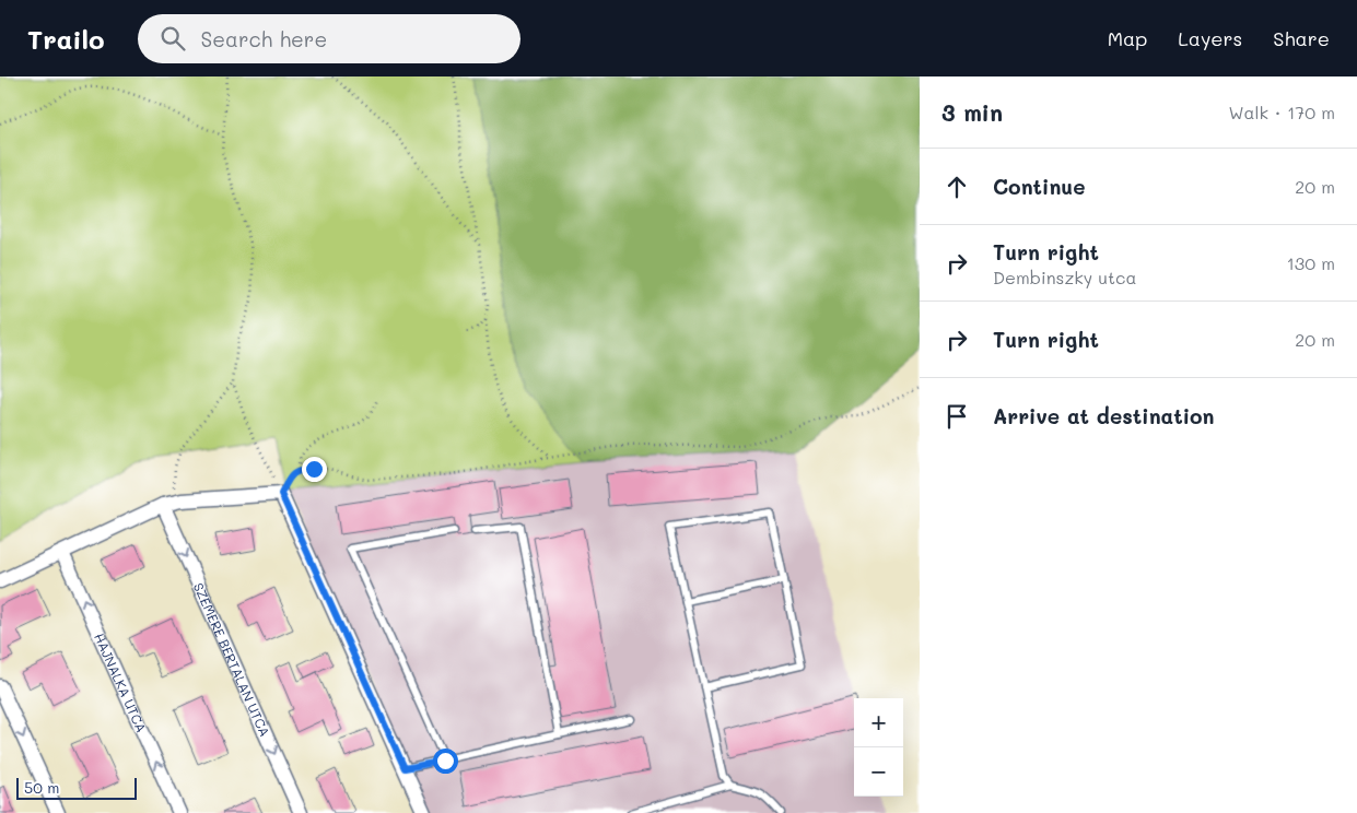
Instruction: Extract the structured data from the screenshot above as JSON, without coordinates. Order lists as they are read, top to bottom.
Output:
{
  "streets": {
    "street": ["SZEMERE BERTALAN UTCA", "HAJNALKA UTCA"]
  },
  "scale_bar": "50 m",
  "page": {
    "header": "Trailo",
    "search": "Search here",
    "nav": ["Map", "Layers", "Share"],
    "heading": ["3 min", "Walk · 170 m"],
    "list": [
      ["Continue", "20 m"],
      ["Turn right", "Dembinszky utca", "130 m"],
      ["Turn right", "20 m"],
      "Arrive at destination"
    ],
    "map_buttons": ["+", "−"],
    "scale": "50 m"
  }
}
